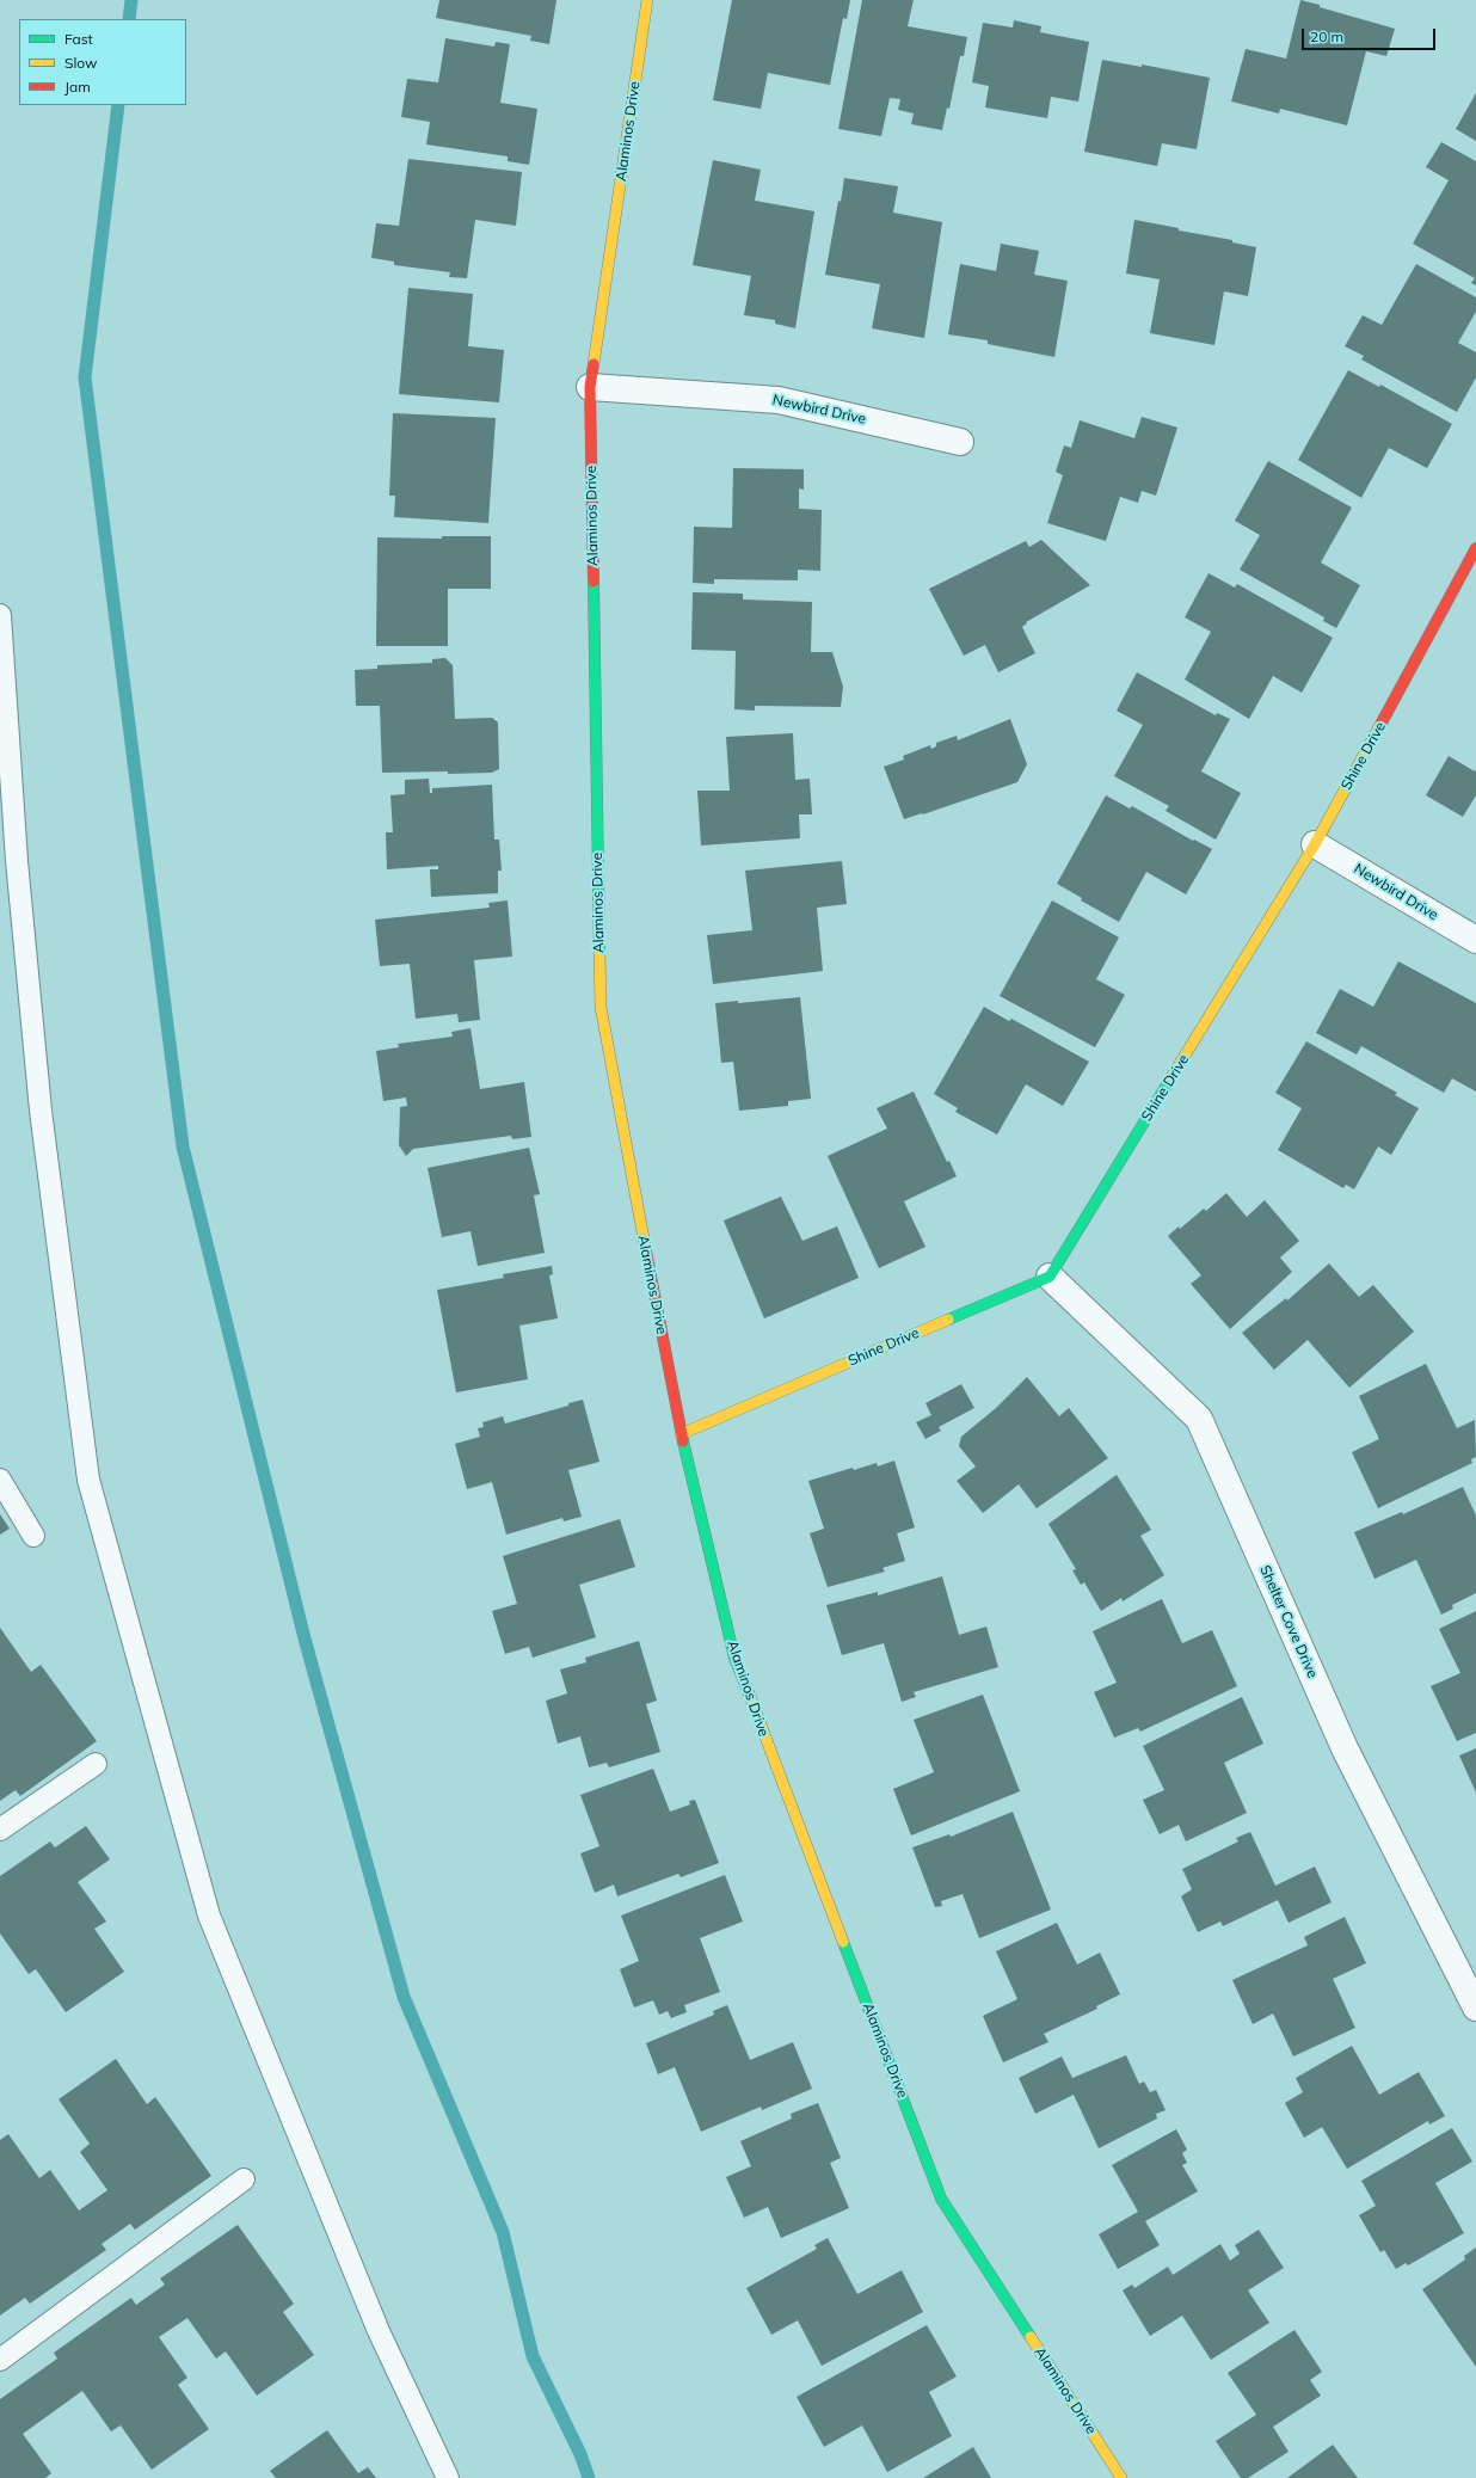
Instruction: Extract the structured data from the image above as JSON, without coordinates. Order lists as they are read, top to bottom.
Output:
{
  "streets": {
    "street": [
      "Alaminos Drive",
      "Newbird Drive",
      "Shine Drive",
      "Shelter Cove Drive"
    ]
  },
  "crossings": [
    ["Alaminos Drive", "Newbird Drive"],
    ["Alaminos Drive", "Shine Drive"],
    ["Newbird Drive", "Shine Drive"],
    ["Shine Drive", "Shelter Cove Drive"]
  ],
  "legend": ["Fast", "Slow", "Jam"],
  "scale_bar": "20 m"
}
